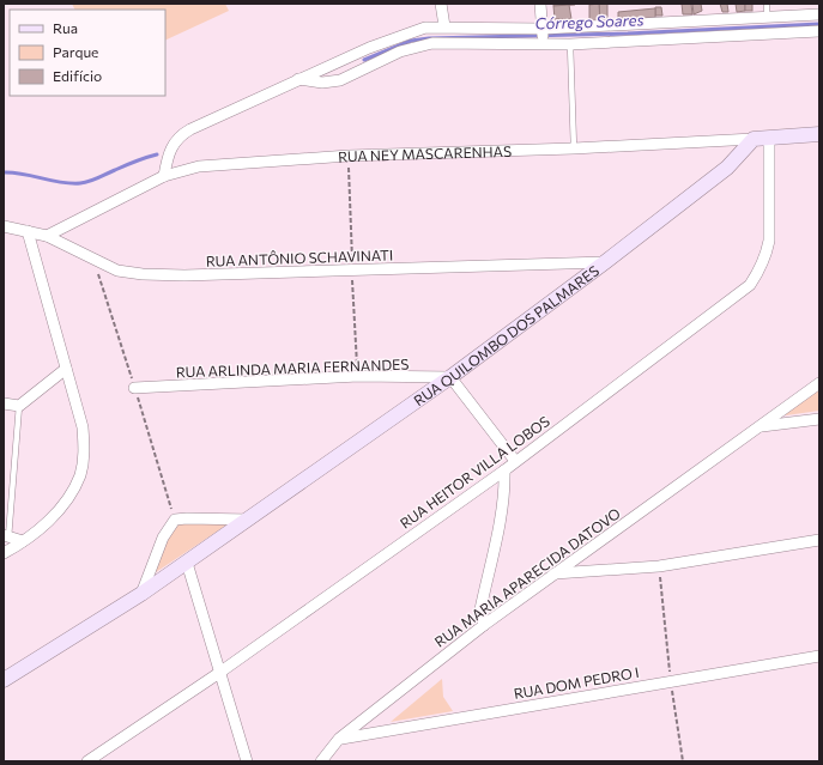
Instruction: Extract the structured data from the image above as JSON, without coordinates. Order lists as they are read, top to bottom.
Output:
{
  "streets": {
    "street": [
      "RUA NEY MASCARENHAS",
      "RUA ANTÔNIO SCHAVINATI",
      "RUA QUILOMBO DOS PALMARES",
      "RUA ARLINDA MARIA FERNANDES",
      "RUA HEITOR VILLA LOBOS",
      "RUA MARIA APARECIDA DATOVO",
      "RUA DOM PEDRO I"
    ]
  },
  "crossings": [
    ["RUA NEY MASCARENHAS", "RUA ANTÔNIO SCHAVINATI"],
    ["RUA NEY MASCARENHAS", "RUA QUILOMBO DOS PALMARES"],
    ["RUA NEY MASCARENHAS", "RUA HEITOR VILLA LOBOS"],
    ["RUA ANTÔNIO SCHAVINATI", "RUA QUILOMBO DOS PALMARES"],
    ["RUA QUILOMBO DOS PALMARES", "RUA ARLINDA MARIA FERNANDES"],
    ["RUA MARIA APARECIDA DATOVO", "RUA DOM PEDRO I"]
  ],
  "water": ["Córrego Soares"],
  "legend": ["Rua", "Parque", "Edifício"]
}
